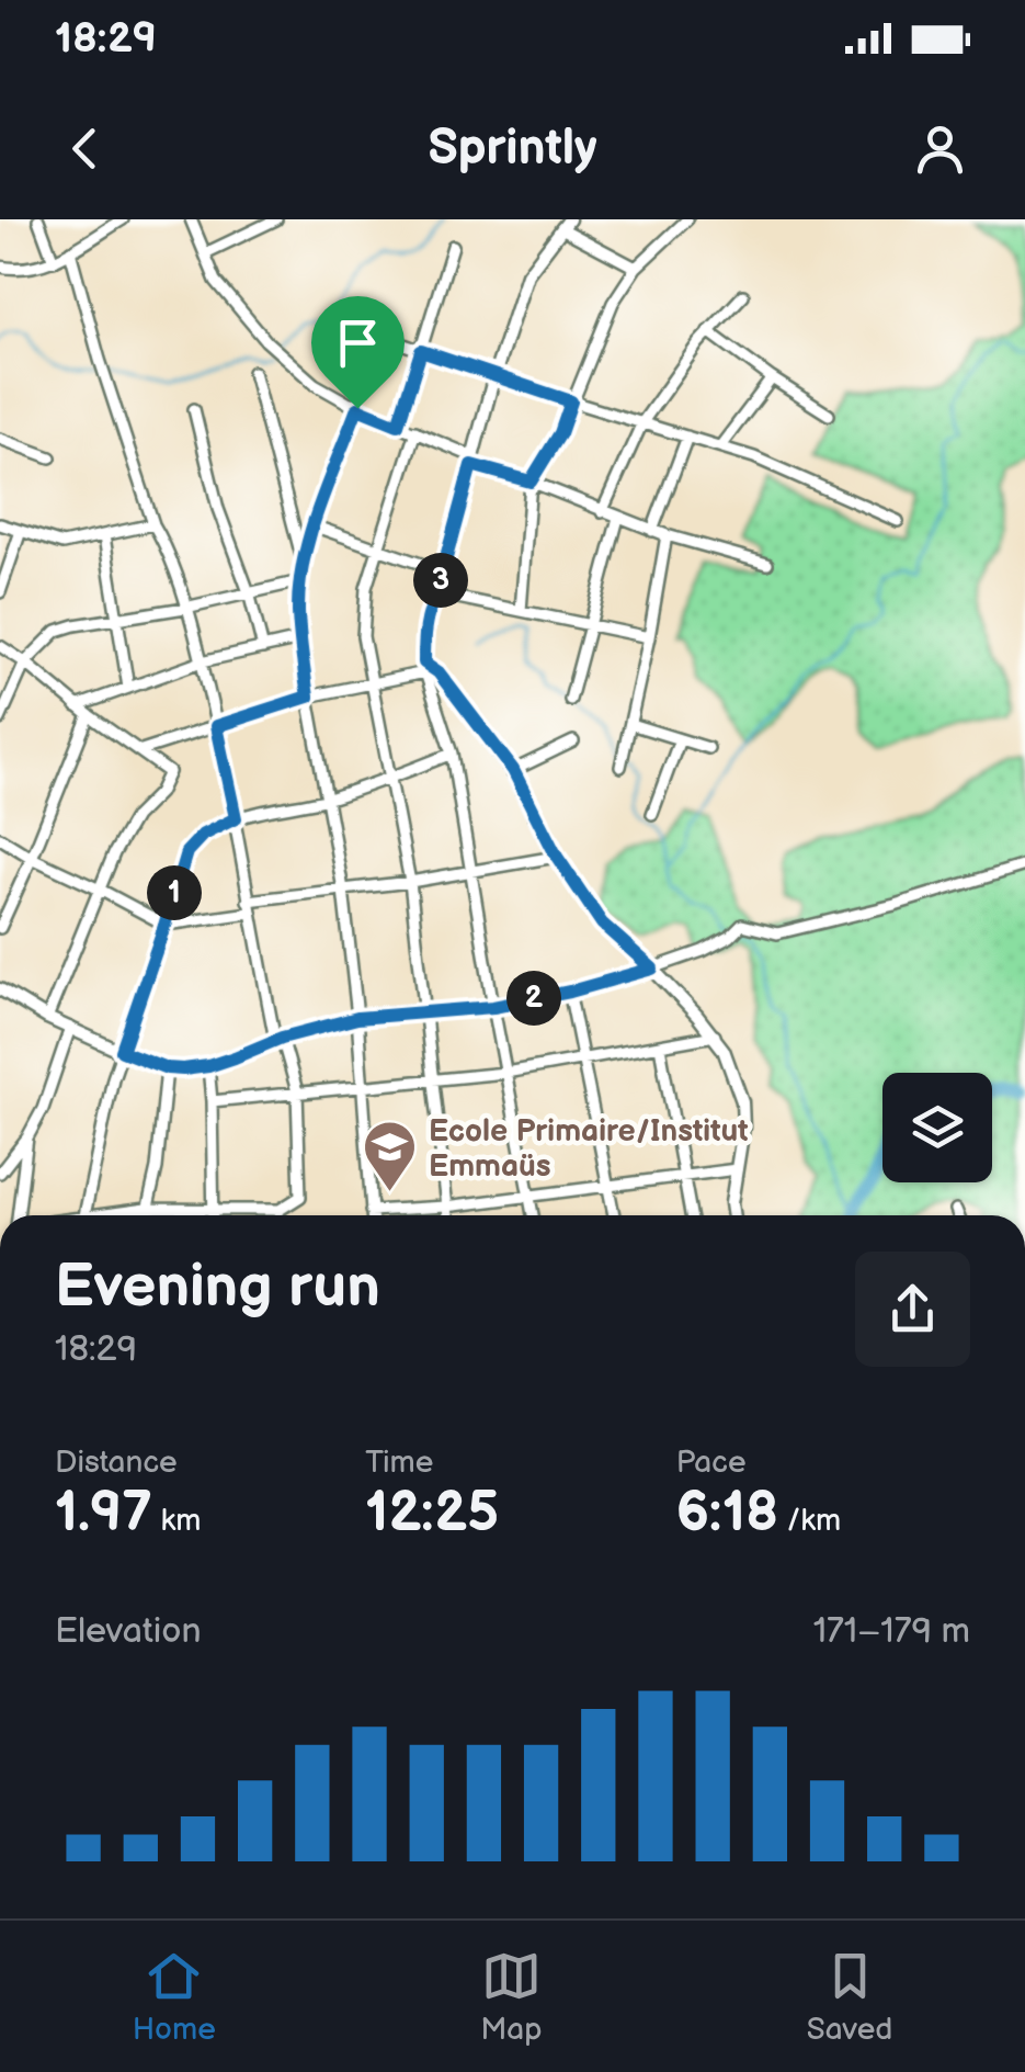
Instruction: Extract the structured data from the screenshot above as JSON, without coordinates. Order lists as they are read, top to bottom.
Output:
{
  "places": {
    "school or university": ["Ecole Primaire/Institut Emmaüs"]
  },
  "page": {
    "status": "18:29",
    "header": "Sprintly",
    "pins": ["3", "1", "2"],
    "heading": ["Evening run", "18:29"],
    "stats": [
      ["Distance", "1.97 km"],
      ["Time", "12:25"],
      ["Pace", "6:18 /km"]
    ],
    "chart": ["Elevation", "171–179 m"],
    "tabs": ["Home", "Map", "Saved"]
  }
}
